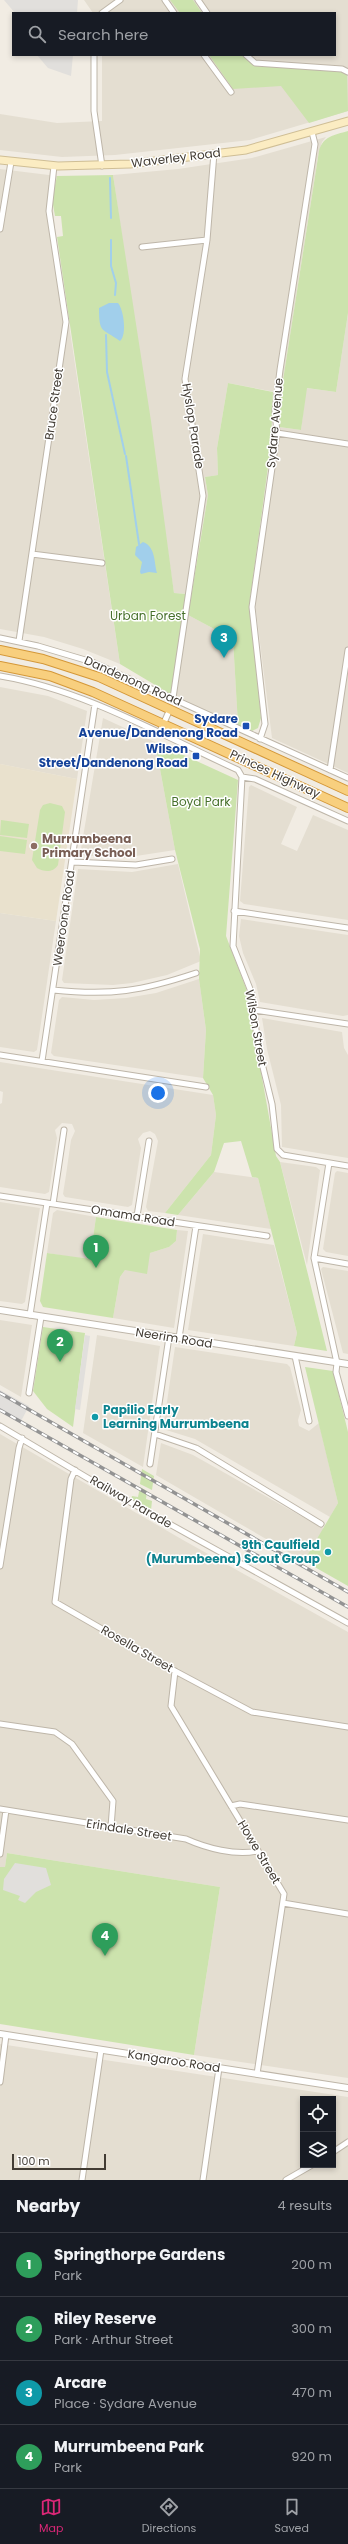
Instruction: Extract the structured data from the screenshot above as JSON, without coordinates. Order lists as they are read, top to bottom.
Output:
{
  "streets": {
    "highway": ["Princes Highway"],
    "main road": ["Waverley Road"],
    "street": [
      "Bruce Street",
      "Sydare Avenue",
      "Hyslop Parade",
      "Dandenong Road",
      "Weeroona Road",
      "Wilson Street",
      "Omama Road",
      "Neerim Road",
      "Railway Parade",
      "Rosella Street",
      "Erindale Street",
      "Howe Street",
      "Kangaroo Road"
    ]
  },
  "crossings": [
    ["Waverley Road", "Bruce Street"],
    ["Waverley Road", "Sydare Avenue"],
    ["Waverley Road", "Hyslop Parade"],
    ["Bruce Street", "Dandenong Road"],
    ["Sydare Avenue", "Dandenong Road"],
    ["Hyslop Parade", "Dandenong Road"],
    ["Dandenong Road", "Princes Highway"],
    ["Railway Parade", "Rosella Street"],
    ["Rosella Street", "Howe Street"],
    ["Erindale Street", "Howe Street"],
    ["Howe Street", "Kangaroo Road"]
  ],
  "parks": ["Urban Forest", "Boyd Park"],
  "places": {
    "transit": ["Sydare Avenue/Dandenong Road", "Wilson Street/Dandenong Road"],
    "other": ["Murrumbeena Primary School", "Papilio Early Learning Murrumbeena", "9th Caulfield (Murumbeena) Scout Group"]
  },
  "scale_bar": "100 m",
  "page": {
    "search": "Search here",
    "pins": [
      "3",
      "1",
      "2",
      "4"
    ],
    "scale": "100 m",
    "heading": ["Nearby", "4 results"],
    "list": [
      {
        "mark": "1",
        "name": "Springthorpe Gardens",
        "note": "Park",
        "value": "200 m"
      },
      {
        "mark": "2",
        "name": "Riley Reserve",
        "note": "Park · Arthur Street",
        "value": "300 m"
      },
      {
        "mark": "3",
        "name": "Arcare",
        "note": "Place · Sydare Avenue",
        "value": "470 m"
      },
      {
        "mark": "4",
        "name": "Murrumbeena Park",
        "note": "Park",
        "value": "920 m"
      }
    ],
    "nav": ["Map", "Directions", "Saved"]
  }
}
